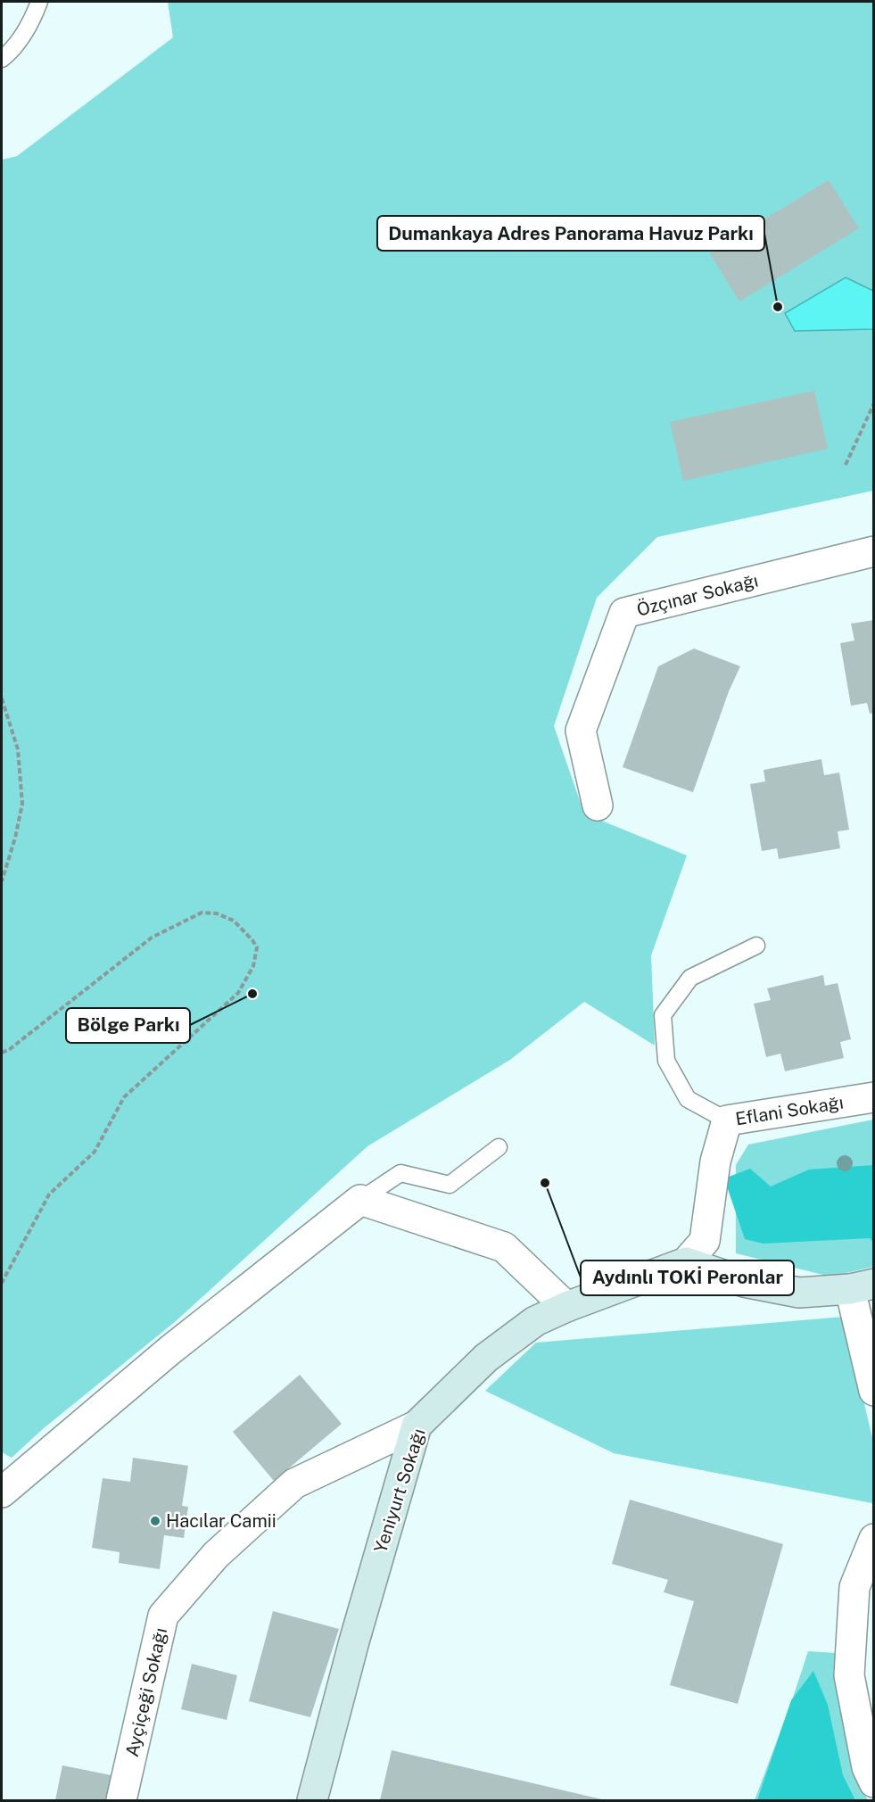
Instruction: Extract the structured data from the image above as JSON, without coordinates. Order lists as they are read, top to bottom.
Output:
{
  "streets": {
    "street": [
      "Özçınar Sokağı",
      "Eflani Sokağı",
      "Yeniyurt Sokağı",
      "Ayçiçeği Sokağı"
    ]
  },
  "crossings": [
    ["Eflani Sokağı", "Yeniyurt Sokağı"],
    ["Yeniyurt Sokağı", "Ayçiçeği Sokağı"]
  ],
  "places": [
    "Dumankaya Adres Panorama Havuz Parkı",
    "Bölge Parkı",
    "Aydınlı TOKİ Peronlar",
    "Hacılar Camii"
  ]
}
